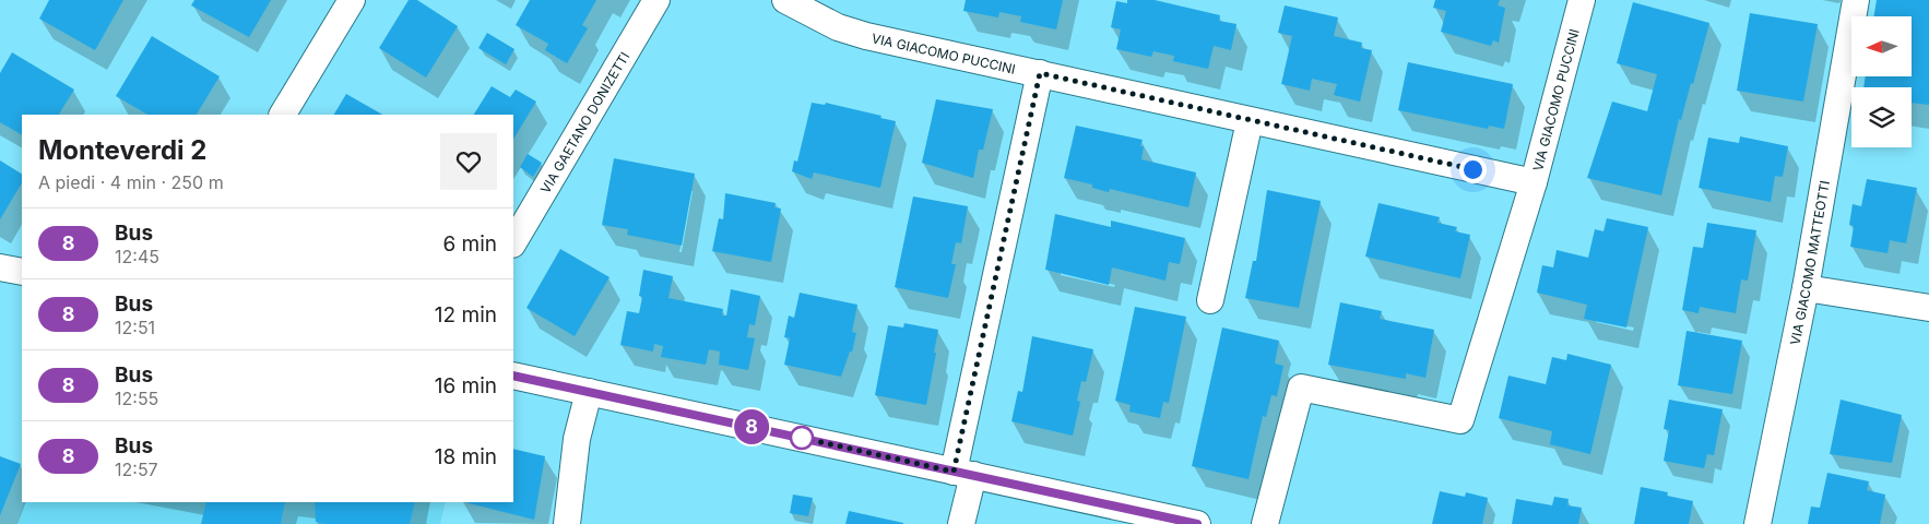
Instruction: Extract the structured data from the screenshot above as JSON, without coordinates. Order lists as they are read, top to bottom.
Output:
{
  "streets": {
    "street": ["VIA GIACOMO PUCCINI", "VIA GAETANO DONIZETTI", "VIA GIACOMO MATTEOTTI"]
  },
  "lines": ["bus line 8"],
  "north": "left",
  "page": {
    "on_map": "8",
    "heading": ["Monteverdi 2", "A piedi · 4 min · 250 m"],
    "list": [
      {
        "mark": "8",
        "name": "Bus",
        "note": "12:45",
        "value": "6 min"
      },
      {
        "mark": "8",
        "name": "Bus",
        "note": "12:51",
        "value": "12 min"
      },
      {
        "mark": "8",
        "name": "Bus",
        "note": "12:55",
        "value": "16 min"
      },
      {
        "mark": "8",
        "name": "Bus",
        "note": "12:57",
        "value": "18 min"
      }
    ]
  }
}
